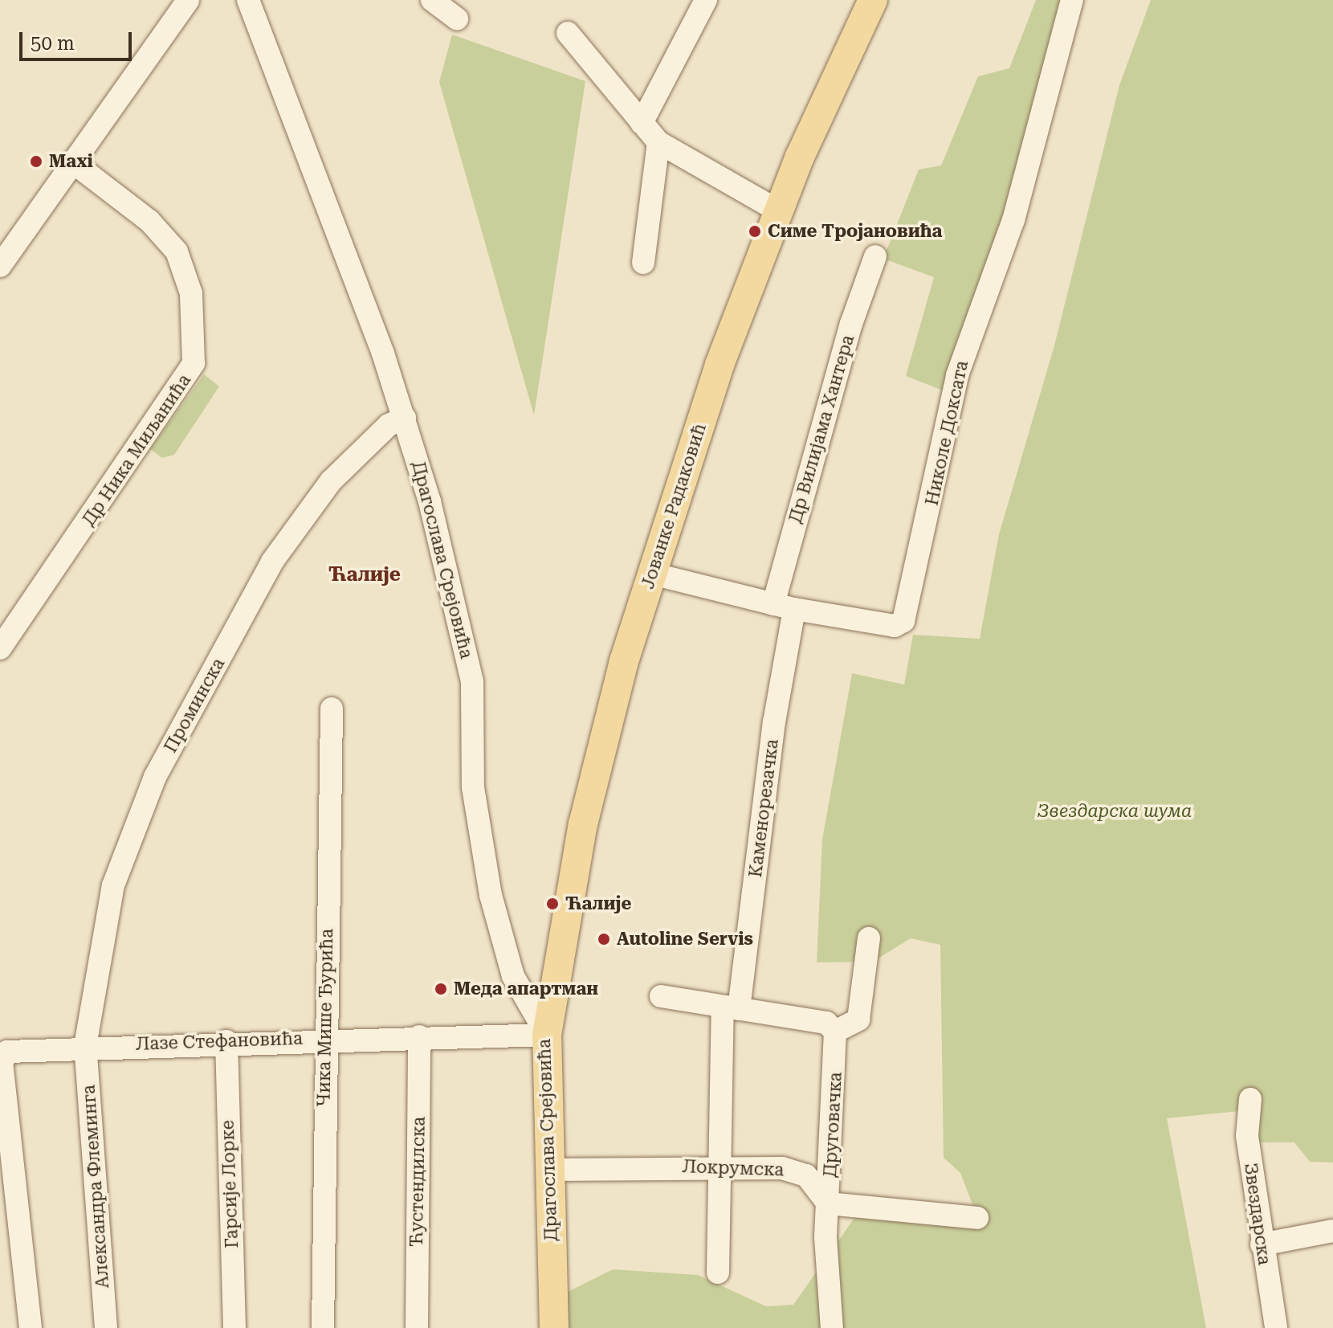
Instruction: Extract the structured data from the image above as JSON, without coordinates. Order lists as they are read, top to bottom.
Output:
{
  "streets": {
    "main road": ["Јованке Радаковић", "Драгослава Срејовића"],
    "street": [
      "Др Вилијама Хантера",
      "Николе Доксата",
      "Др Ника Миљанића",
      "Проминска",
      "Каменорезачка",
      "Чика Мише Ђурића",
      "Лазе Стефановића",
      "Друговачка",
      "Локрумска",
      "Ћустендилска",
      "Гарсије Лорке",
      "Александра Флеминга",
      "Звездарска"
    ]
  },
  "crossings": [
    ["Др Вилијама Хантера", "Николе Доксата"],
    ["Др Вилијама Хантера", "Каменорезачка"],
    ["Николе Доксата", "Јованке Радаковић"],
    ["Николе Доксата", "Каменорезачка"],
    ["Јованке Радаковић", "Драгослава Срејовића"],
    ["Јованке Радаковић", "Лазе Стефановића"],
    ["Драгослава Срејовића", "Проминска"],
    ["Драгослава Срејовића", "Лазе Стефановића"],
    ["Драгослава Срејовића", "Локрумска"],
    ["Проминска", "Лазе Стефановића"],
    ["Проминска", "Александра Флеминга"],
    ["Каменорезачка", "Локрумска"],
    ["Чика Мише Ђурића", "Лазе Стефановића"],
    ["Лазе Стефановића", "Ћустендилска"],
    ["Лазе Стефановића", "Гарсије Лорке"],
    ["Лазе Стефановића", "Александра Флеминга"],
    ["Друговачка", "Локрумска"]
  ],
  "districts": ["Ћалије"],
  "parks": ["Звездарска шума"],
  "places": [
    "Maxi",
    "Симе Тројановића",
    "Ћалије",
    "Autoline Servis",
    "Меда апартман"
  ],
  "scale_bar": "50 m"
}
